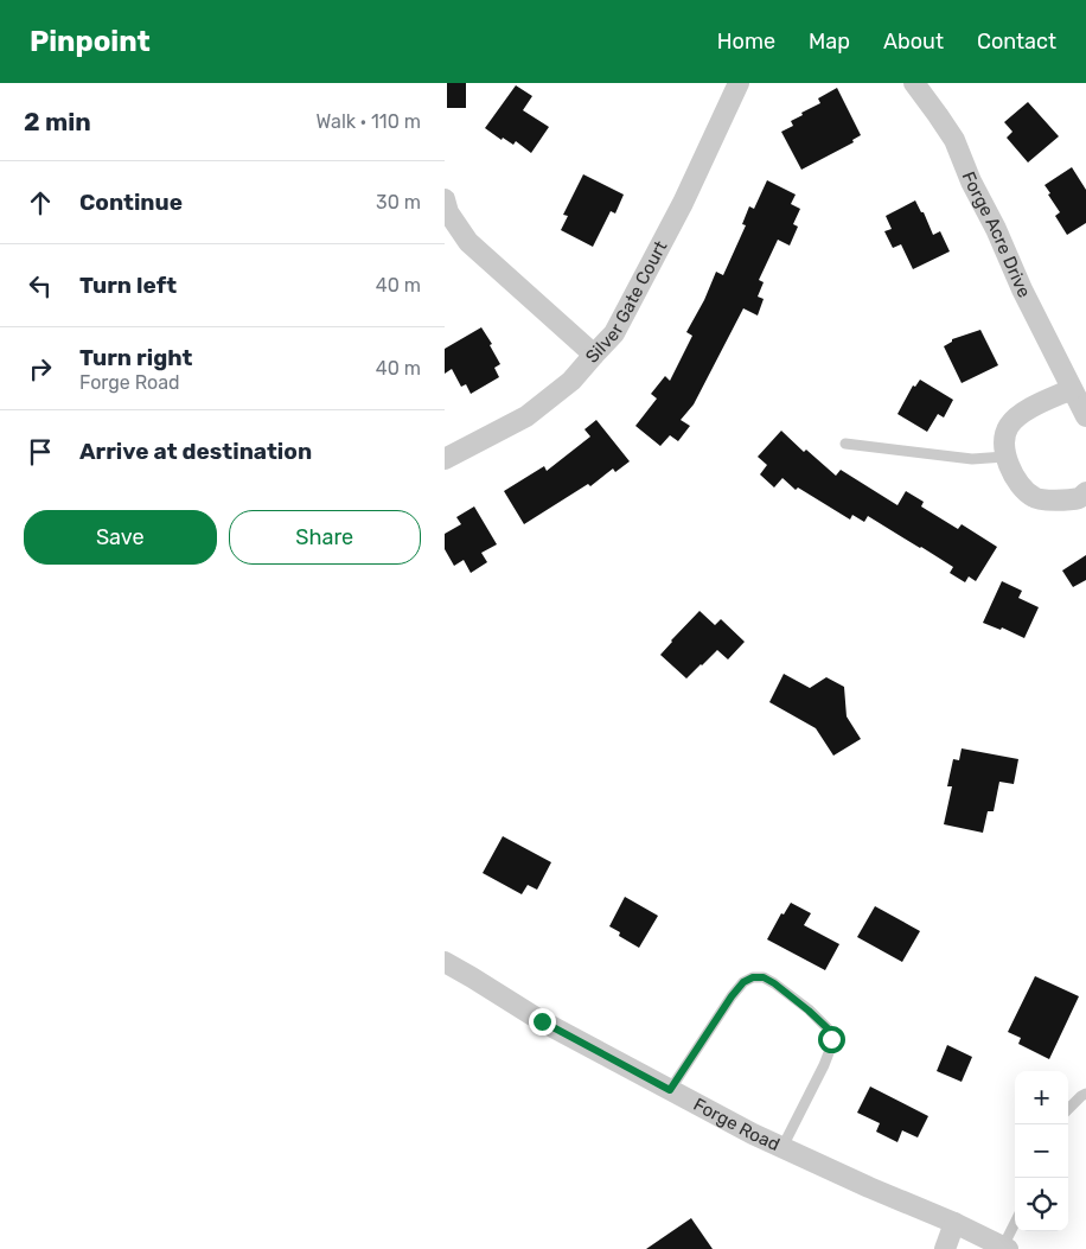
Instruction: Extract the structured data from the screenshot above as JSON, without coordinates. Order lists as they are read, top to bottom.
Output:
{
  "streets": {
    "street": ["Forge Acre Drive", "Silver Gate Court", "Forge Road"]
  },
  "page": {
    "header": "Pinpoint",
    "nav": [
      "Home",
      "Map",
      "About",
      "Contact"
    ],
    "heading": ["2 min", "Walk · 110 m"],
    "list": [
      ["Continue", "30 m"],
      ["Turn left", "40 m"],
      ["Turn right", "Forge Road", "40 m"],
      "Arrive at destination"
    ],
    "buttons": ["Save", "Share"],
    "map_buttons": ["+", "−"]
  }
}
